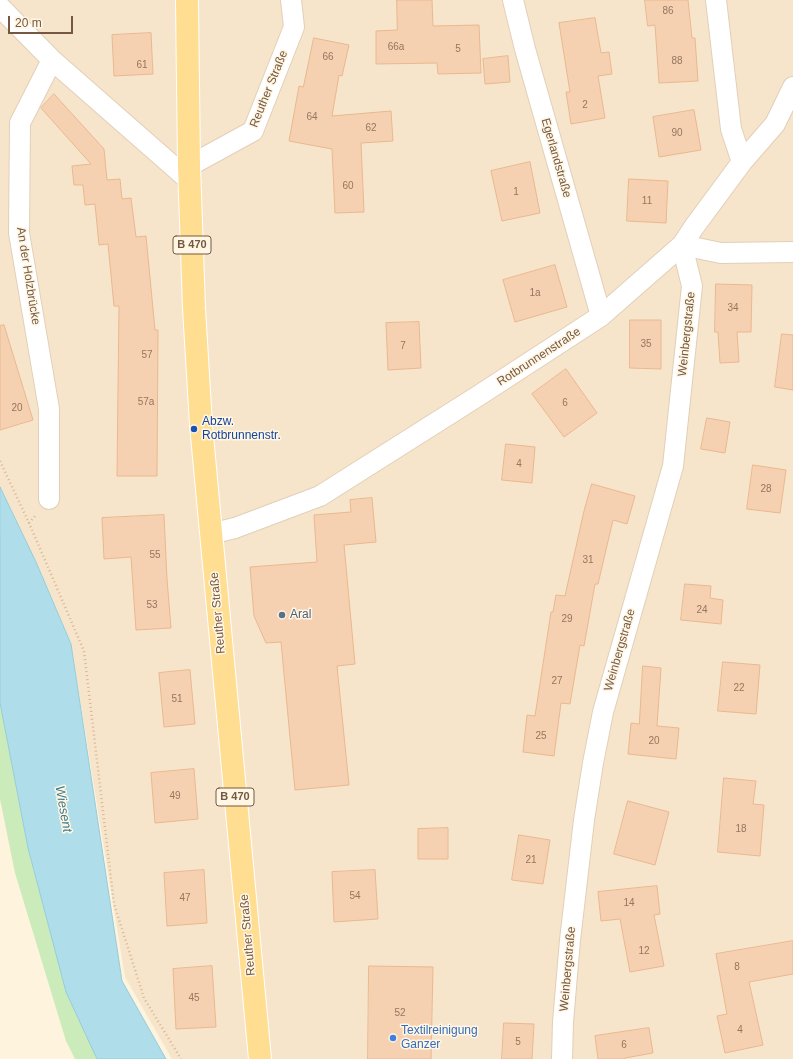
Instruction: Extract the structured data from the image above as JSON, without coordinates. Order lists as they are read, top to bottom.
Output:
{
  "streets": {
    "main road": ["Reuther Straße", "B 470"],
    "street": [
      "Egerlandstraße",
      "An der Holzbrücke",
      "Weinbergstraße",
      "Rotbrunnenstraße"
    ]
  },
  "crossings": [
    ["Reuther Straße", "Rotbrunnenstraße"],
    ["Egerlandstraße", "Rotbrunnenstraße"],
    ["Weinbergstraße", "Rotbrunnenstraße"]
  ],
  "water": ["Wiesent"],
  "places": ["Abzw. Rotbrunnenstr.", "Aral", "Textilreinigung Ganzer"],
  "house_numbers": [
    "86",
    "66a",
    "5",
    "66",
    "88",
    "61",
    "2",
    "64",
    "62",
    "90",
    "60",
    "1",
    "11",
    "1a",
    "34",
    "35",
    "7",
    "57",
    "57a",
    "6",
    "20",
    "4",
    "28",
    "55",
    "31",
    "53",
    "24",
    "29",
    "27",
    "22",
    "51",
    "25",
    "20",
    "49",
    "18",
    "21",
    "54",
    "47",
    "14",
    "12",
    "8",
    "45",
    "52",
    "4",
    "5",
    "6"
  ],
  "scale_bar": "20 m"
}
